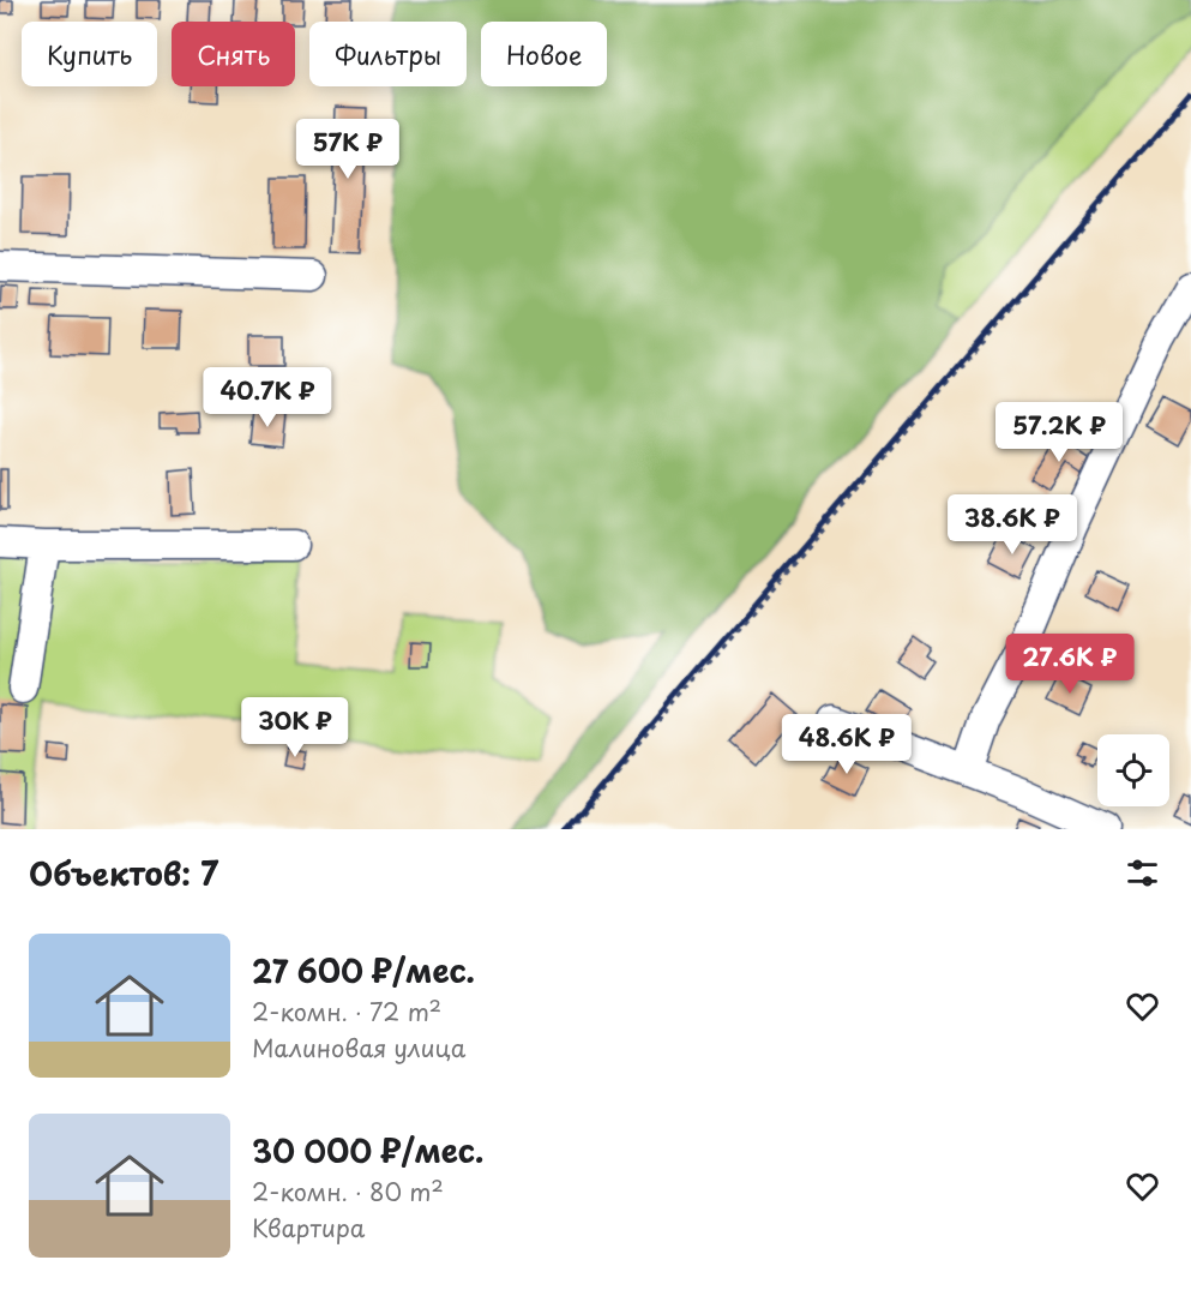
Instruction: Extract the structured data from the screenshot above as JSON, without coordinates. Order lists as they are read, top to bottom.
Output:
{
  "page": {
    "chip": [
      "Купить",
      "Снять",
      "Фильтры",
      "Новое"
    ],
    "price": [
      "57K ₽",
      "40.7K ₽",
      "57.2K ₽",
      "38.6K ₽",
      "27.6K ₽",
      "30K ₽",
      "48.6K ₽"
    ],
    "heading": "Объектов: 7",
    "list": [
      {
        "name": "27 600 ₽/мес.",
        "note": "2-комн. · 72 m² · Малиновая улица"
      },
      {
        "name": "30 000 ₽/мес.",
        "note": "2-комн. · 80 m² · Квартира"
      }
    ]
  }
}
